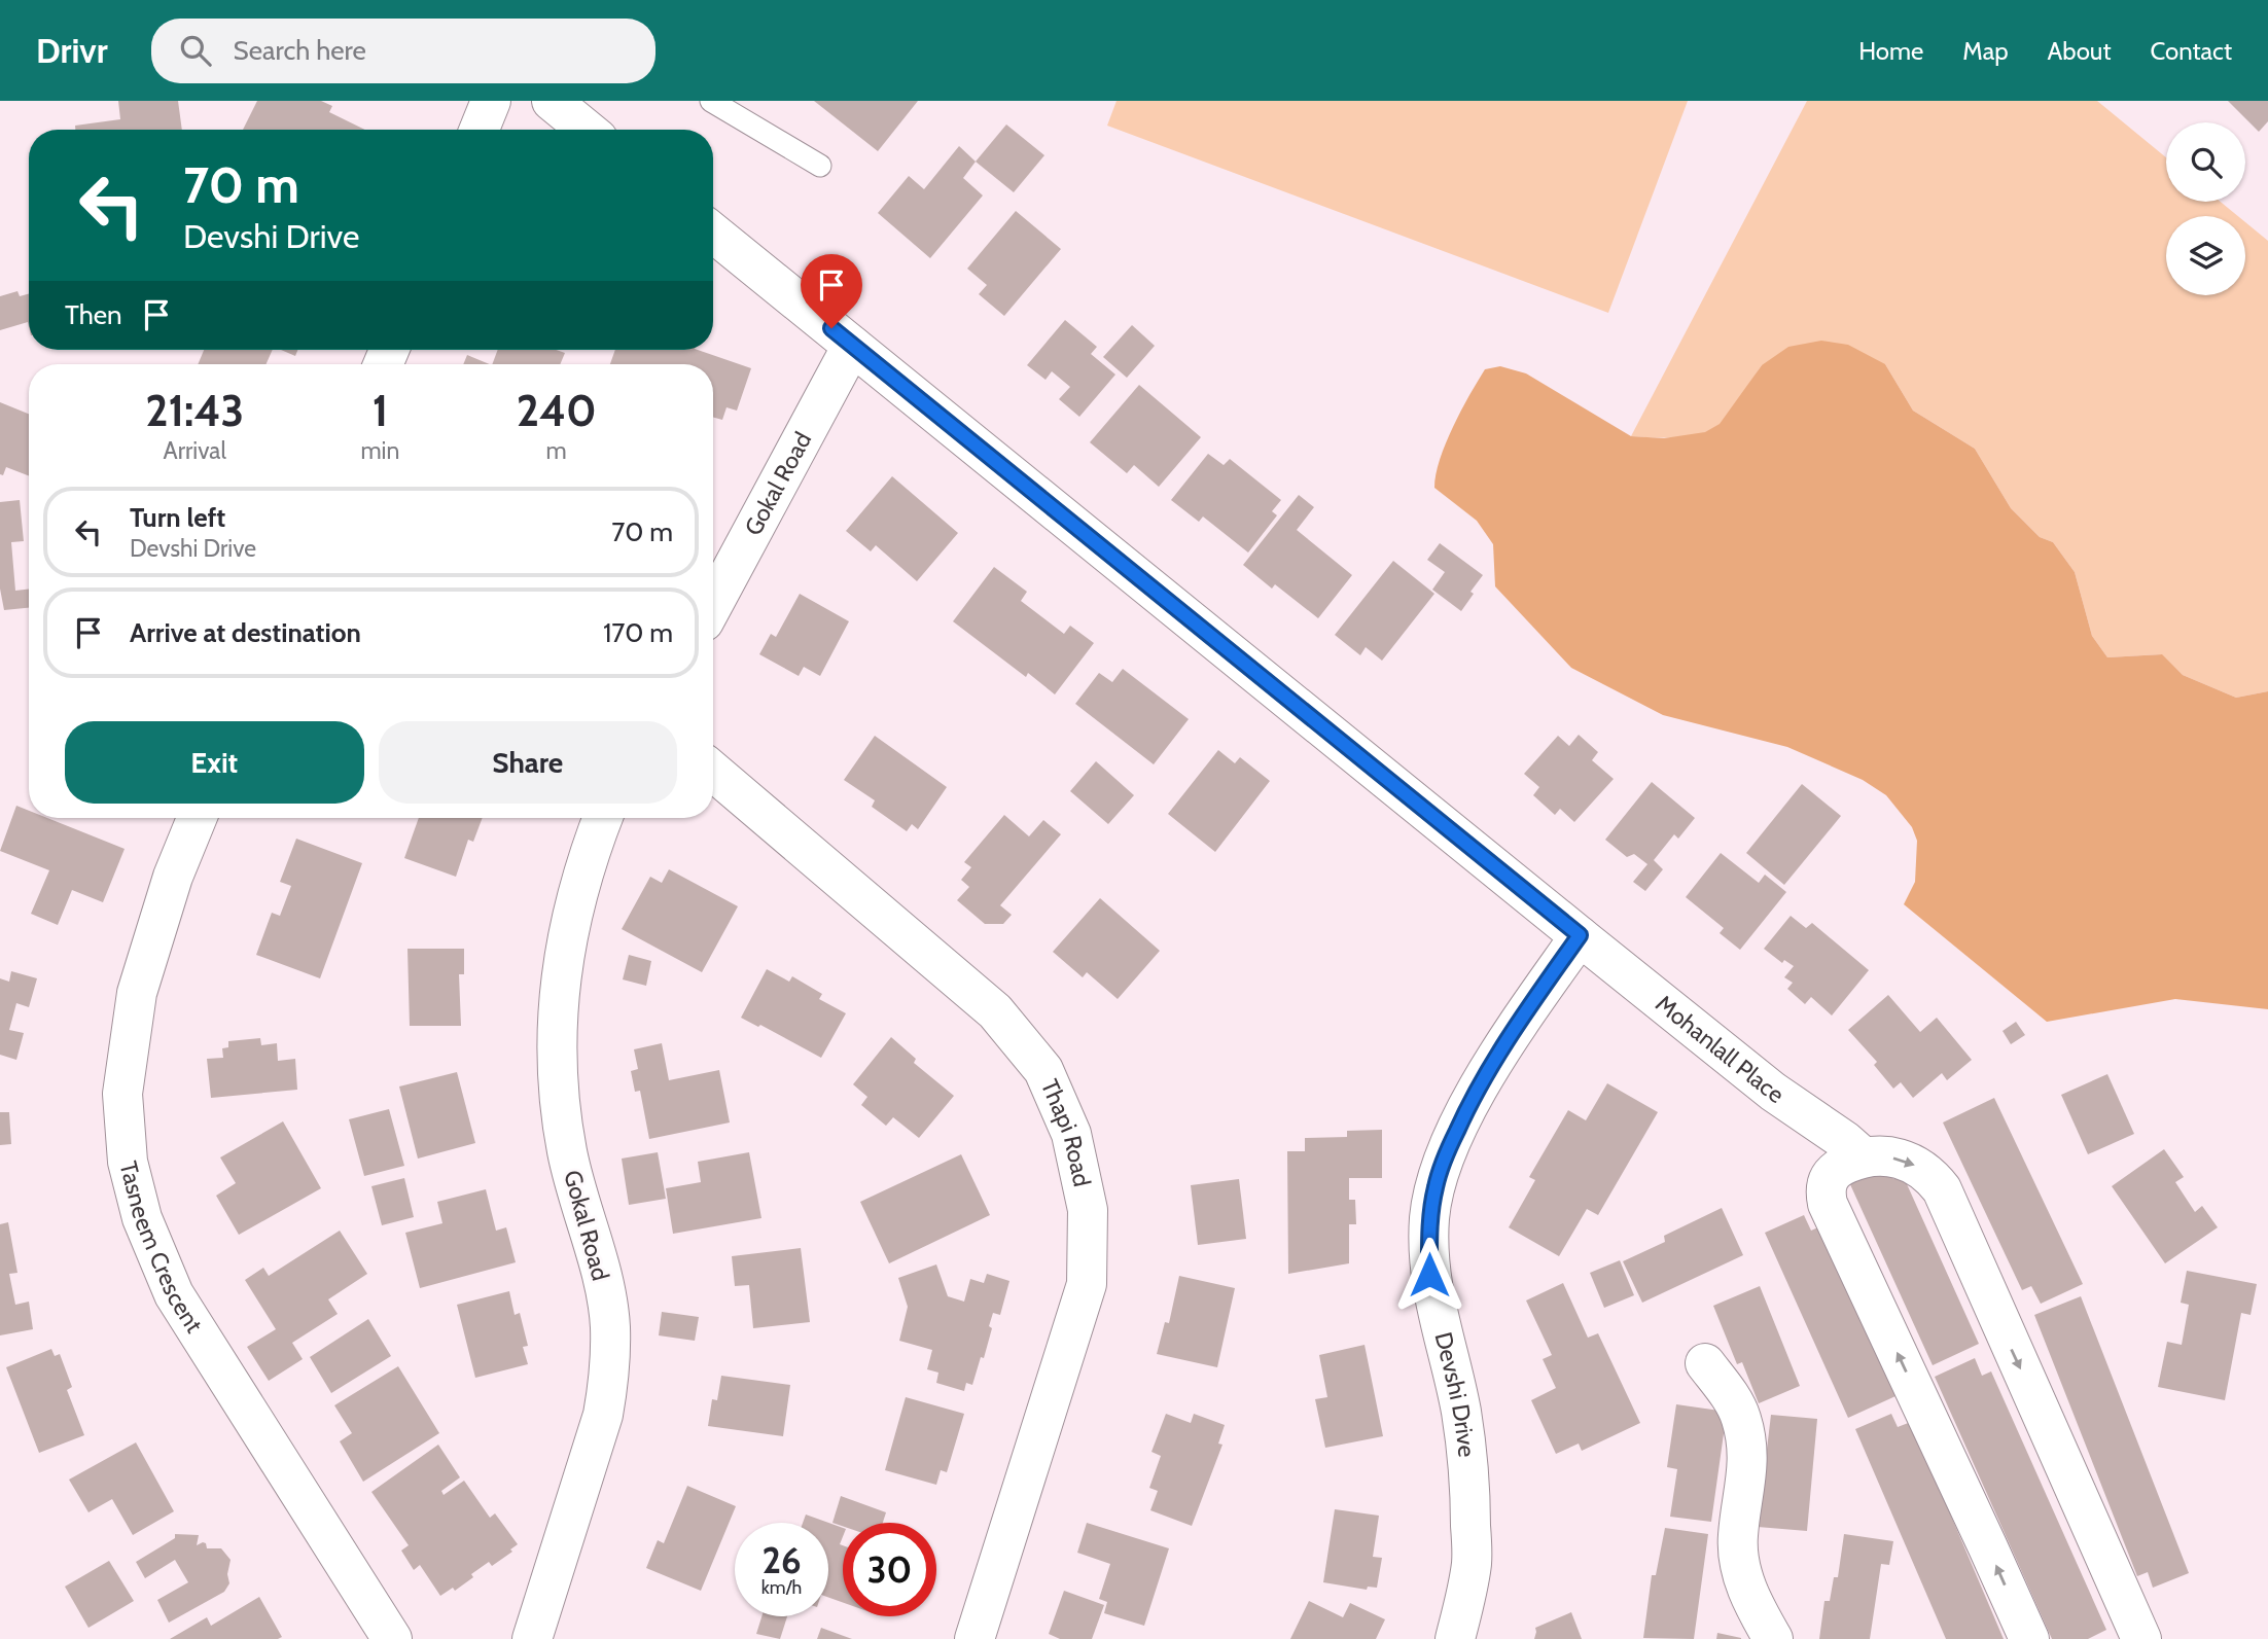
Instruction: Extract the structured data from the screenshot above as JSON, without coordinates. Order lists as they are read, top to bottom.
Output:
{
  "streets": {
    "street": [
      "Gokal Road",
      "Mohanlall Place",
      "Thapi Road",
      "Tasneem Crescent",
      "Devshi Drive"
    ]
  },
  "crossings": [
    ["Mohanlall Place", "Devshi Drive"]
  ],
  "page": {
    "header": "Drivr",
    "search": "Search here",
    "nav": [
      "Home",
      "Map",
      "About",
      "Contact"
    ],
    "turn": ["70 m", "Devshi Drive"],
    "then": "Then",
    "eta": [
      "21:43",
      "Arrival",
      "1",
      "min",
      "240",
      "m"
    ],
    "list": [
      {
        "name": "Turn left",
        "note": "Devshi Drive",
        "value": "70 m"
      },
      {
        "name": "Arrive at destination",
        "value": "170 m"
      }
    ],
    "buttons": ["Exit", "Share"],
    "speed": "26 km/h",
    "limit": "30"
  }
}
